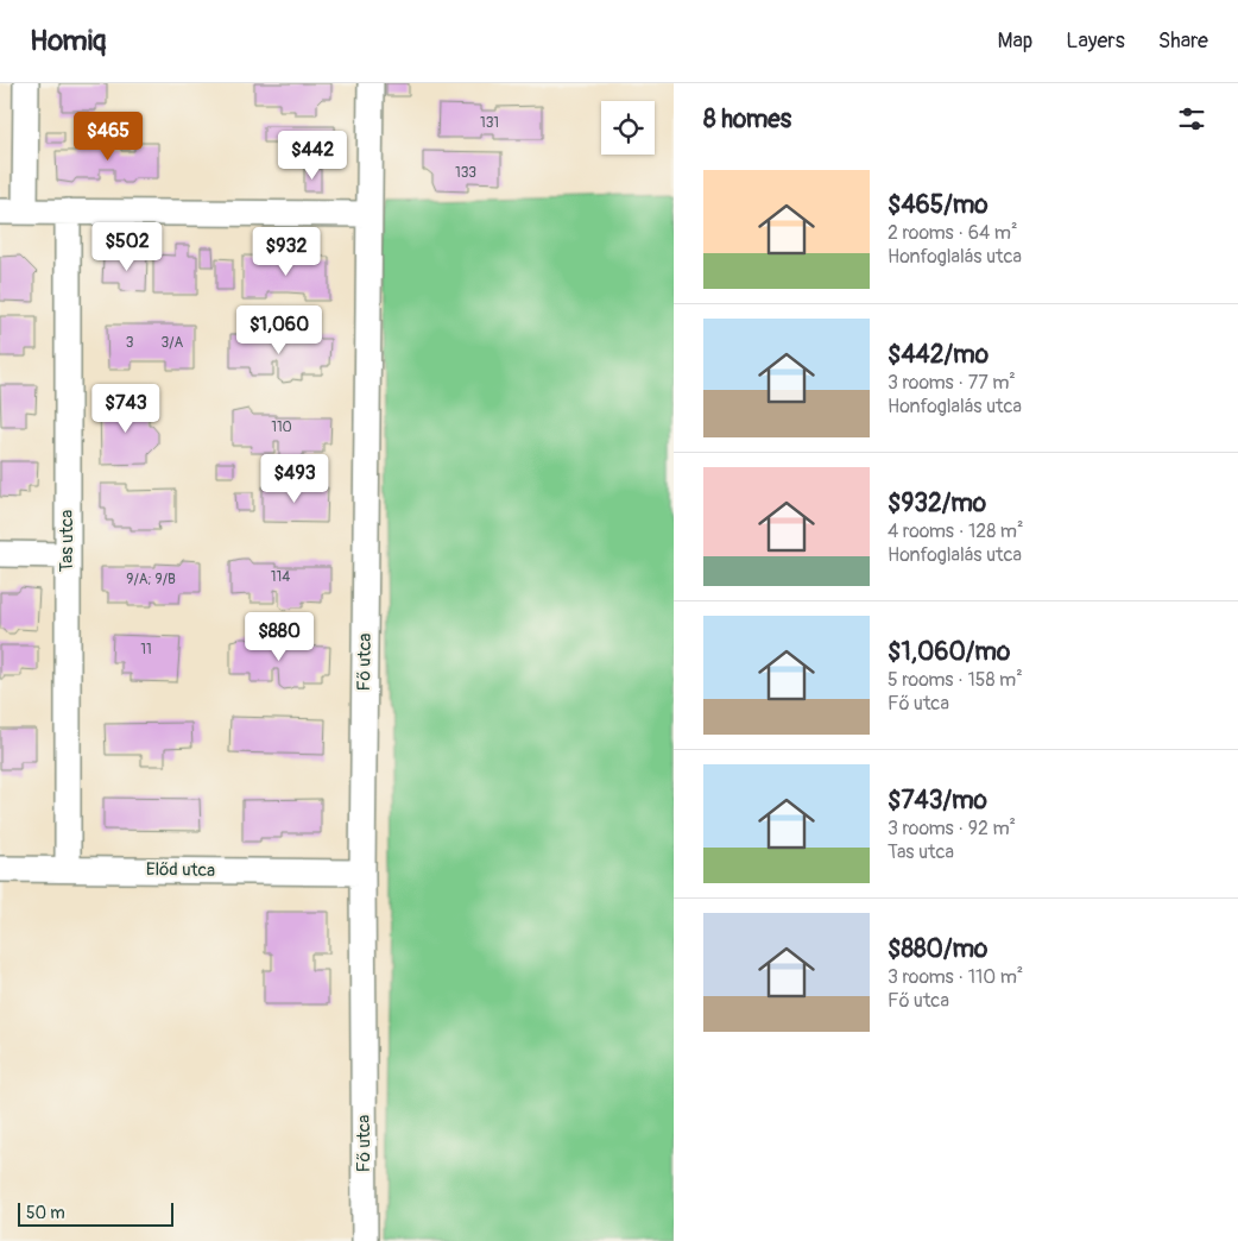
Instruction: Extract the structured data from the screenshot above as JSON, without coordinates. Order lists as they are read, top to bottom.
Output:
{
  "streets": {
    "street": ["Tas utca", "Fő utca", "Előd utca"]
  },
  "crossings": [
    ["Tas utca", "Előd utca"],
    ["Fő utca", "Előd utca"]
  ],
  "house_numbers": [
    "131",
    "133",
    "3",
    "3/A",
    "110",
    "114",
    "9/A; 9/B",
    "11"
  ],
  "scale_bar": "50 m",
  "page": {
    "header": "Homiq",
    "nav": ["Map", "Layers", "Share"],
    "heading": "8 homes",
    "price": [
      "$465",
      "$442",
      "$502",
      "$932",
      "$1,060",
      "$743",
      "$493",
      "$880"
    ],
    "list": [
      {
        "name": "$465/mo",
        "note": "2 rooms · 64 m² · Honfoglalás utca"
      },
      {
        "name": "$442/mo",
        "note": "3 rooms · 77 m² · Honfoglalás utca"
      },
      {
        "name": "$932/mo",
        "note": "4 rooms · 128 m² · Honfoglalás utca"
      },
      {
        "name": "$1,060/mo",
        "note": "5 rooms · 158 m² · Fő utca"
      },
      {
        "name": "$743/mo",
        "note": "3 rooms · 92 m² · Tas utca"
      },
      {
        "name": "$880/mo",
        "note": "3 rooms · 110 m² · Fő utca"
      }
    ],
    "scale": "50 m"
  }
}
